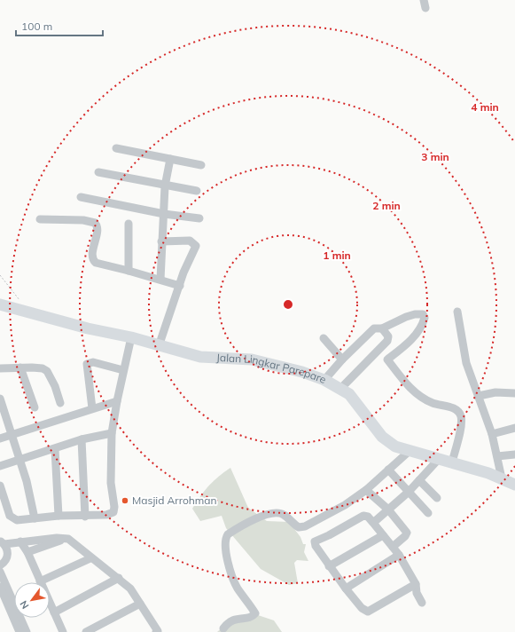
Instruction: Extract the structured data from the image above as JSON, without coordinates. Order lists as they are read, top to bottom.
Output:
{
  "streets": {
    "highway": ["Jalan Lingkar Parepare"]
  },
  "places": ["Masjid Arrohman"],
  "scale_bar": "100 m",
  "north": "bottom left",
  "rings": [
    "4 min",
    "3 min",
    "2 min",
    "1 min"
  ]
}
